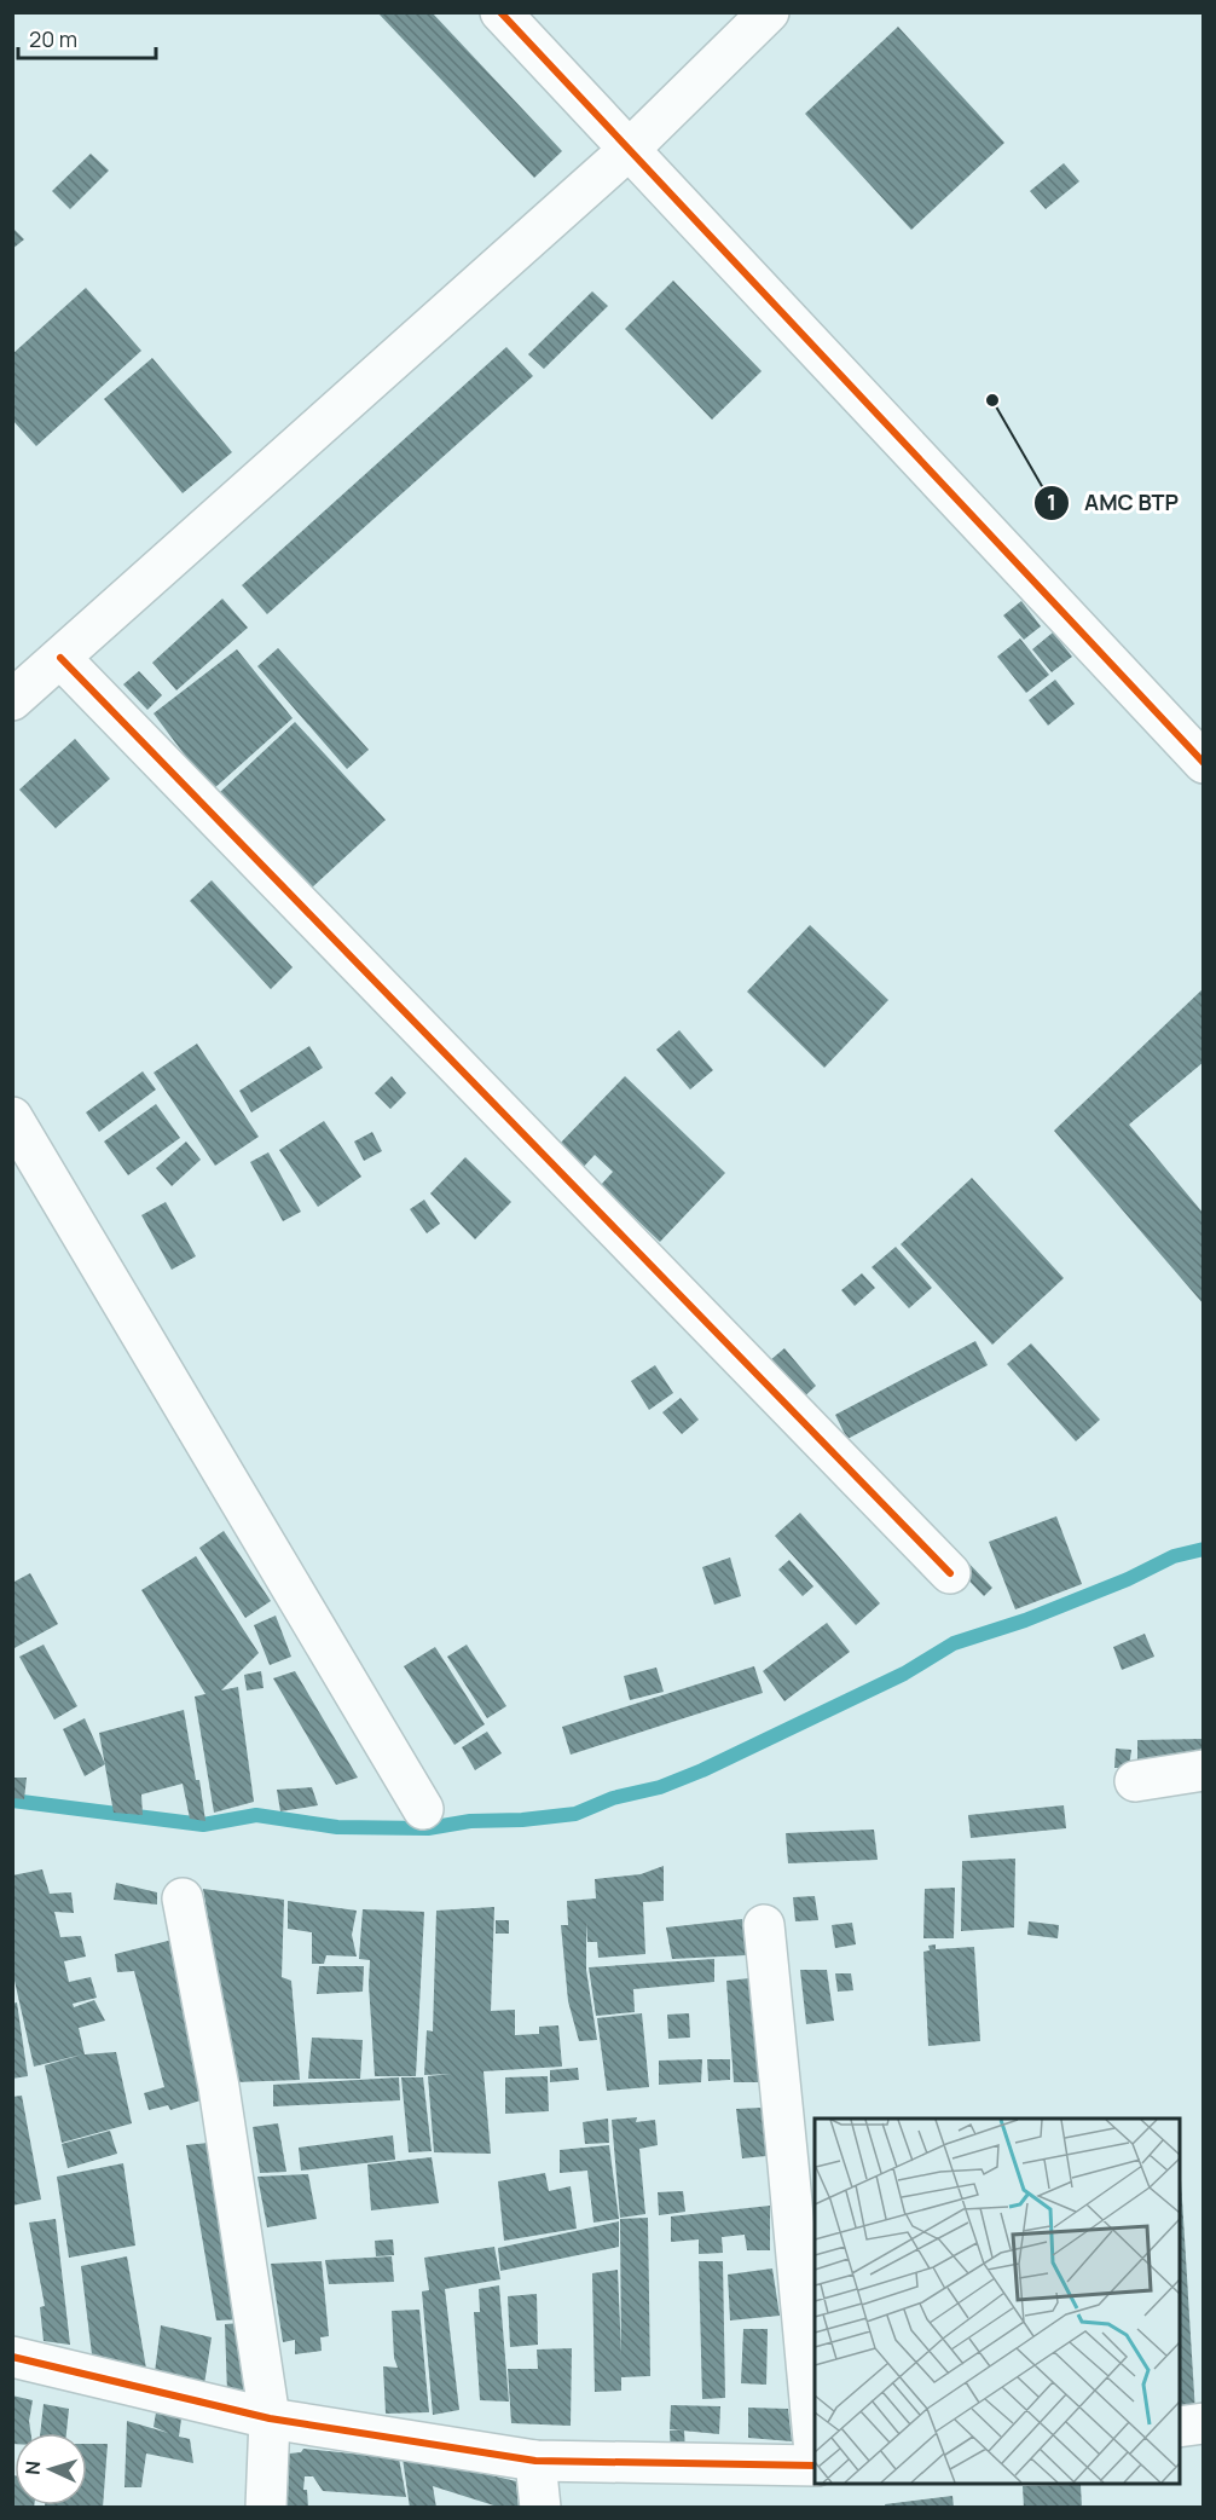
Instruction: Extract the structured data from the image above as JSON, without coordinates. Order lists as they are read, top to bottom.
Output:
{
  "places": ["AMC BTP"],
  "scale_bar": "20 m",
  "north": "left"
}
